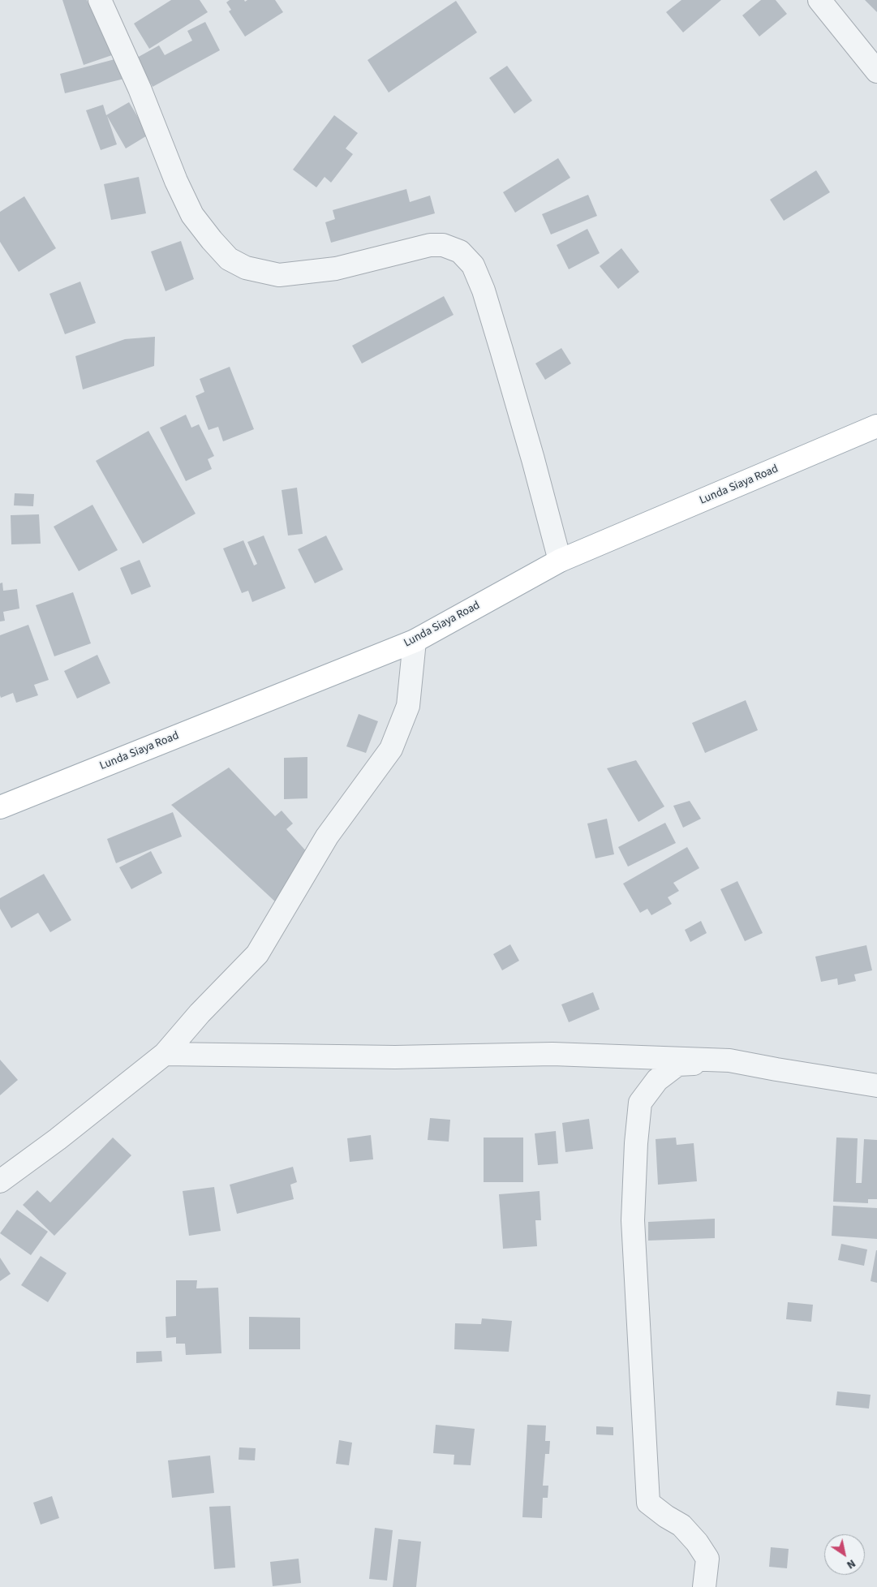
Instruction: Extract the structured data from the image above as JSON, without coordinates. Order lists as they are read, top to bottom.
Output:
{
  "streets": {
    "main road": ["Lunda Siaya Road"]
  },
  "north": "bottom right"
}
